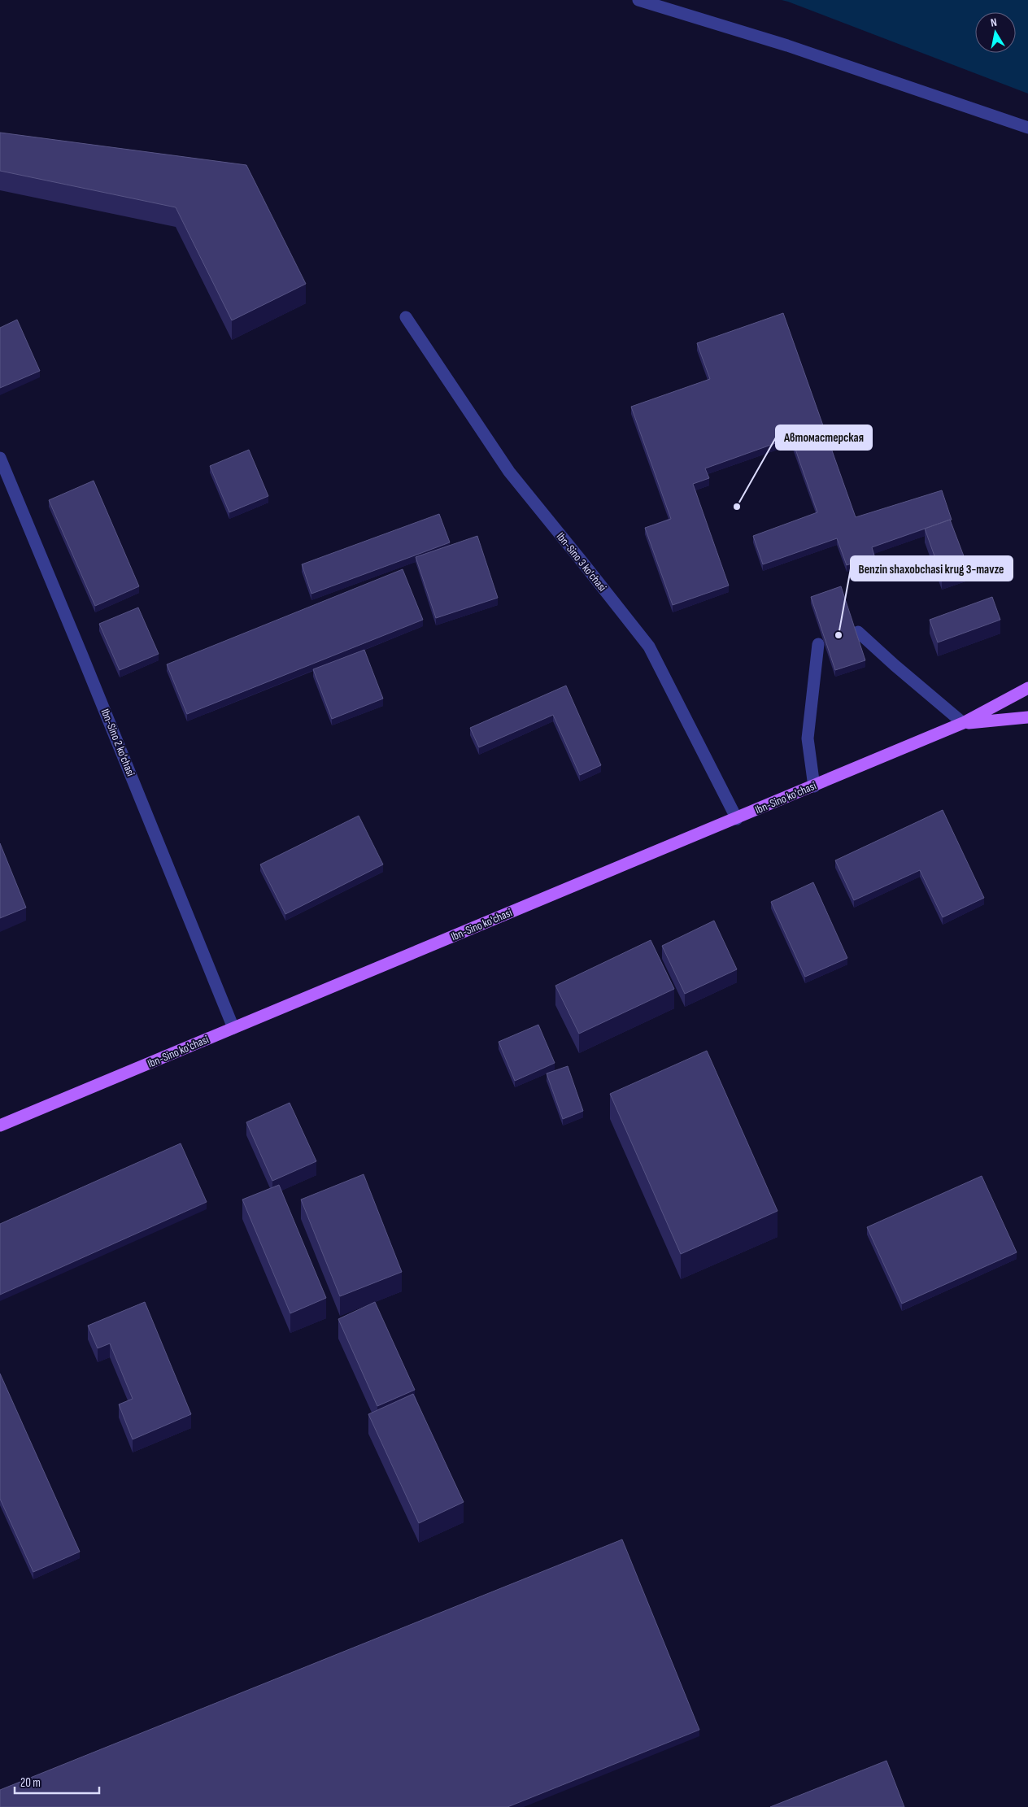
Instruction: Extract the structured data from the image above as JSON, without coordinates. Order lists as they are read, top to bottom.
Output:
{
  "streets": {
    "main road": ["Ibn-Sino ko'chasi"],
    "street": ["Ibn-Sino 3 ko'chasi", "Ibn-Sino 2 ko'chasi"]
  },
  "crossings": [
    ["Ibn-Sino 3 ko'chasi", "Ibn-Sino ko'chasi"],
    ["Ibn-Sino 2 ko'chasi", "Ibn-Sino ko'chasi"]
  ],
  "places": ["Автомастерская", "Benzin shaxobchasi krug 3-mavze"],
  "scale_bar": "20 m",
  "north": "top"
}
